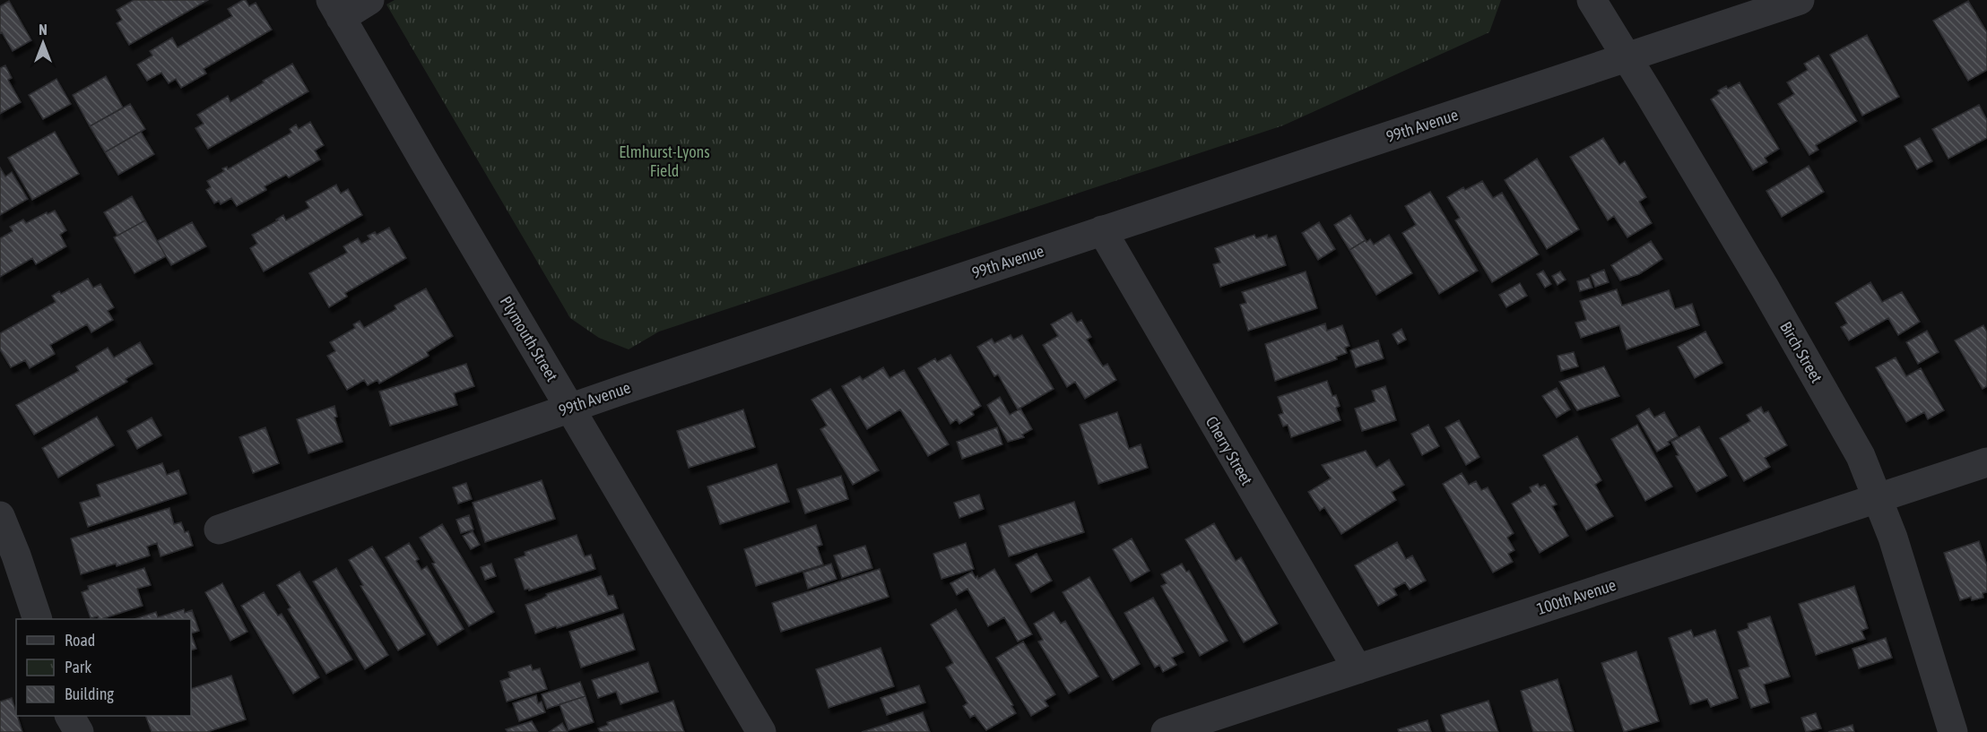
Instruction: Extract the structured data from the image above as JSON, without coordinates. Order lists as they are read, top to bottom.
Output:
{
  "streets": {
    "street": [
      "99th Avenue",
      "Plymouth Street",
      "Birch Street",
      "Cherry Street",
      "100th Avenue"
    ]
  },
  "crossings": [
    ["99th Avenue", "Plymouth Street"],
    ["99th Avenue", "Birch Street"],
    ["99th Avenue", "Cherry Street"],
    ["Birch Street", "100th Avenue"],
    ["Cherry Street", "100th Avenue"]
  ],
  "parks": ["Elmhurst-Lyons Field"],
  "legend": ["Road", "Park", "Building"],
  "north": "top"
}
